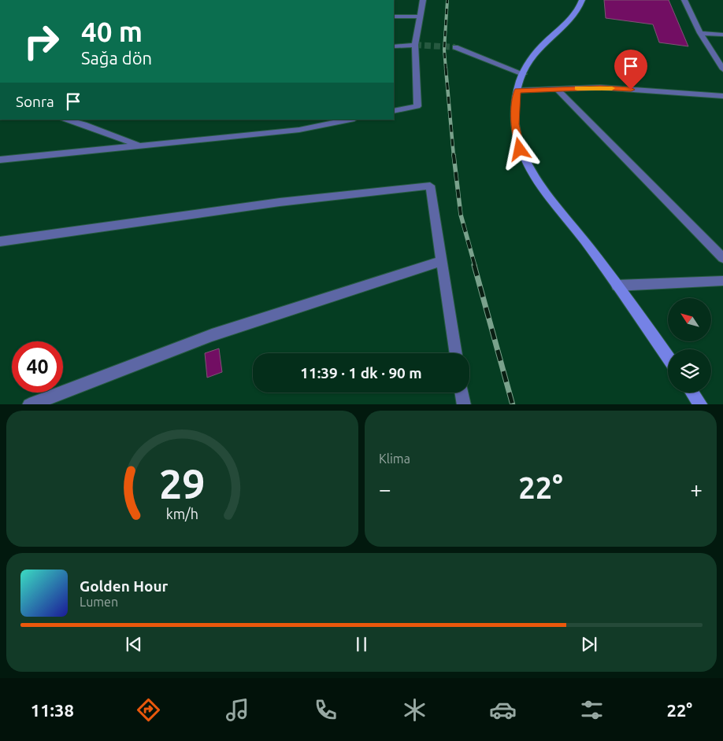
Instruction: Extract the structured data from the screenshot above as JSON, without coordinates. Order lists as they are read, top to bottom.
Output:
{
  "north": "top left",
  "page": {
    "turn": ["40 m", "Sağa dön"],
    "then": "Sonra",
    "limit": "40",
    "trip": "11:39 · 1 dk · 90 m",
    "tile": "Klima",
    "heat": ["−", "22°", "+"],
    "song": ["Golden Hour", "Lumen"],
    "tabs": ["11:38", "22°"],
    "gauge": ["29", "km/h"]
  }
}
